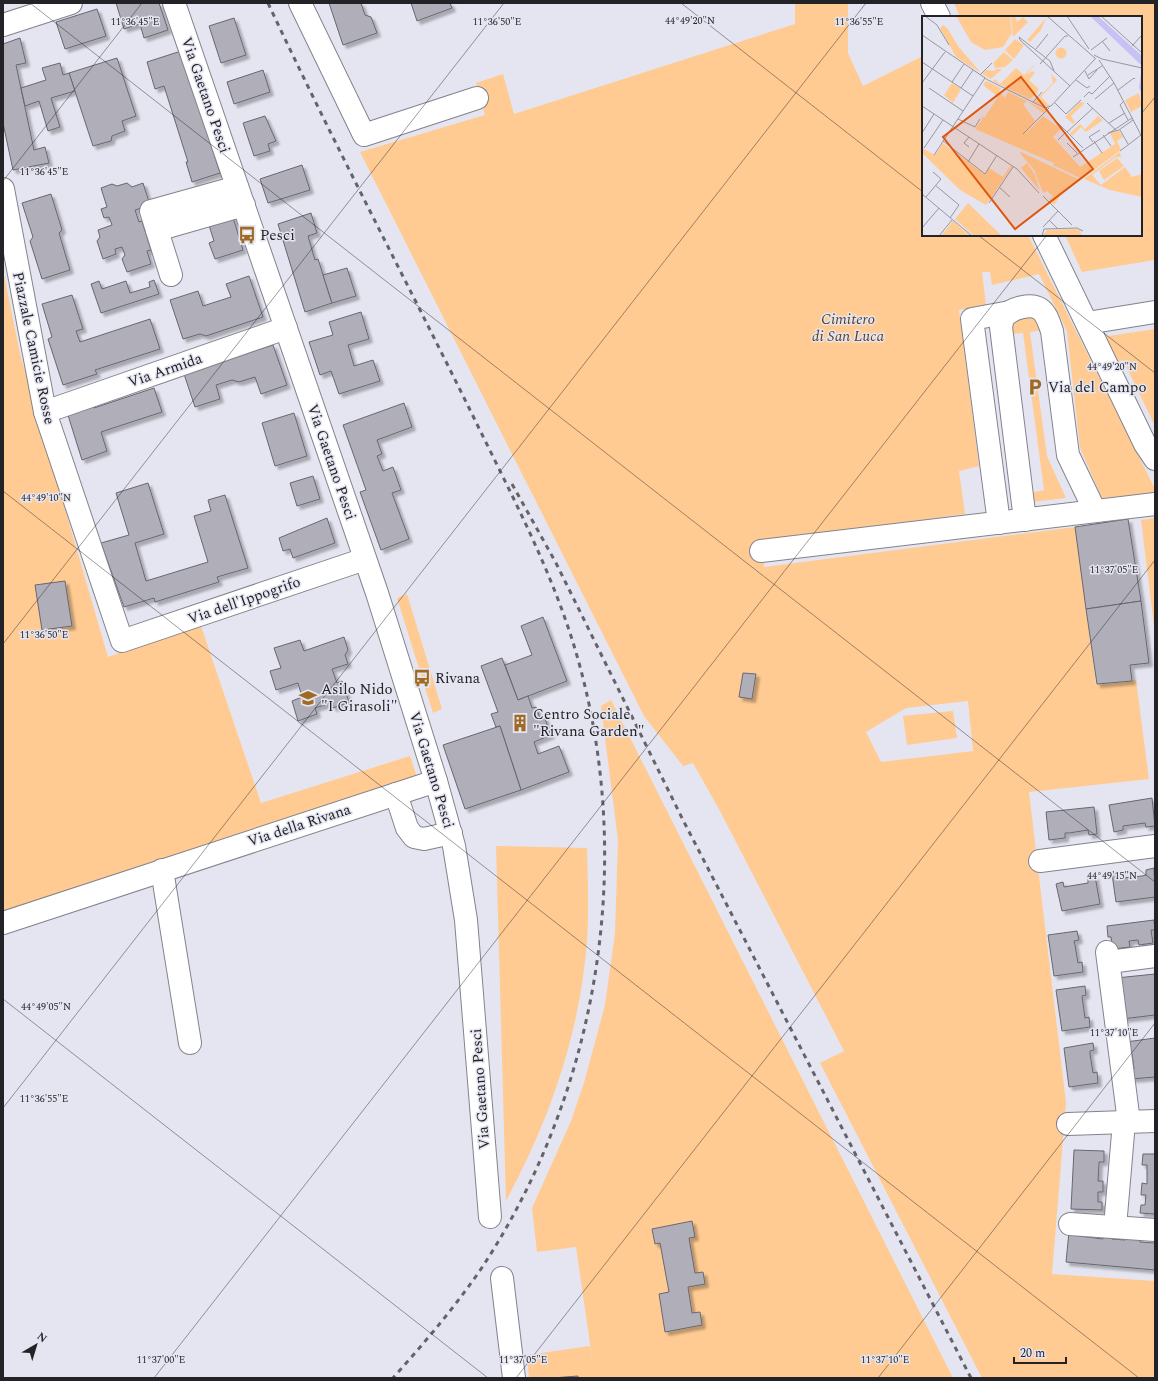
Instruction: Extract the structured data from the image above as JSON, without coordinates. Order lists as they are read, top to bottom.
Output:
{
  "streets": {
    "street": [
      "Via Gaetano Pesci",
      "Piazzale Camicie Rosse",
      "Via Armida",
      "Via dell'Ippogrifo",
      "Via della Rivana"
    ]
  },
  "crossings": [
    ["Via Gaetano Pesci", "Via Armida"],
    ["Via Gaetano Pesci", "Via dell'Ippogrifo"],
    ["Via Gaetano Pesci", "Via della Rivana"],
    ["Piazzale Camicie Rosse", "Via Armida"],
    ["Piazzale Camicie Rosse", "Via dell'Ippogrifo"]
  ],
  "parks": ["Cimitero di San Luca"],
  "places": {
    "bus stop": ["Pesci", "Rivana"],
    "parking": ["Via del Campo"],
    "school or university": ["Asilo Nido \"I Girasoli\""],
    "building": ["Centro Sociale \"Rivana Garden\""]
  },
  "scale_bar": "20 m",
  "north": "top right",
  "coordinates": [
    "44°49'20\"N",
    "11°36'45\"E",
    "11°36'50\"E",
    "11°36'55\"E",
    "44°49'10\"N",
    "11°37'05\"E",
    "44°49'15\"N",
    "44°49'05\"N",
    "11°37'10\"E",
    "11°37'00\"E"
  ]
}
